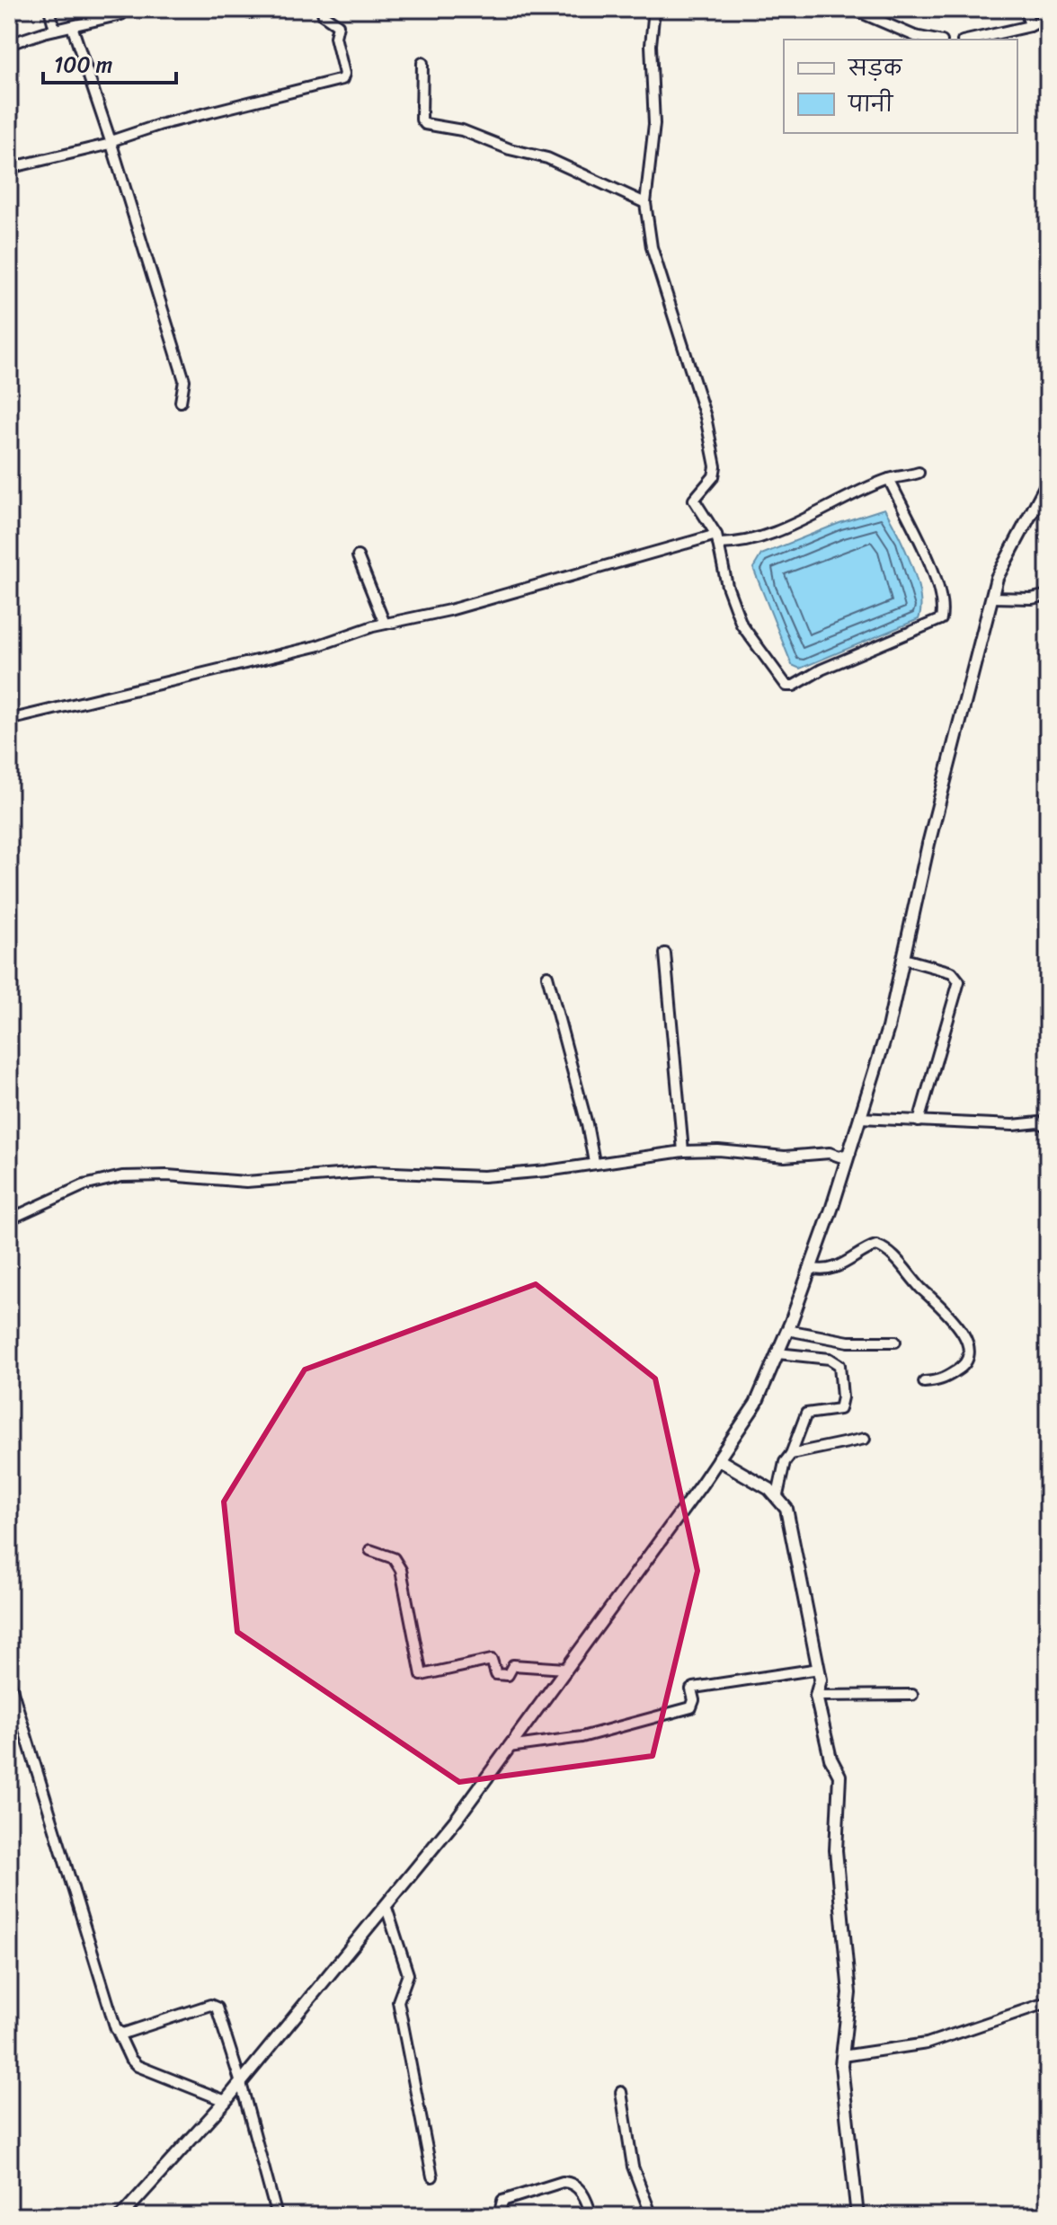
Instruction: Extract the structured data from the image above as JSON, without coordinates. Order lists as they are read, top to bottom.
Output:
{
  "legend": ["सड़क", "पानी"],
  "scale_bar": "100 m"
}
